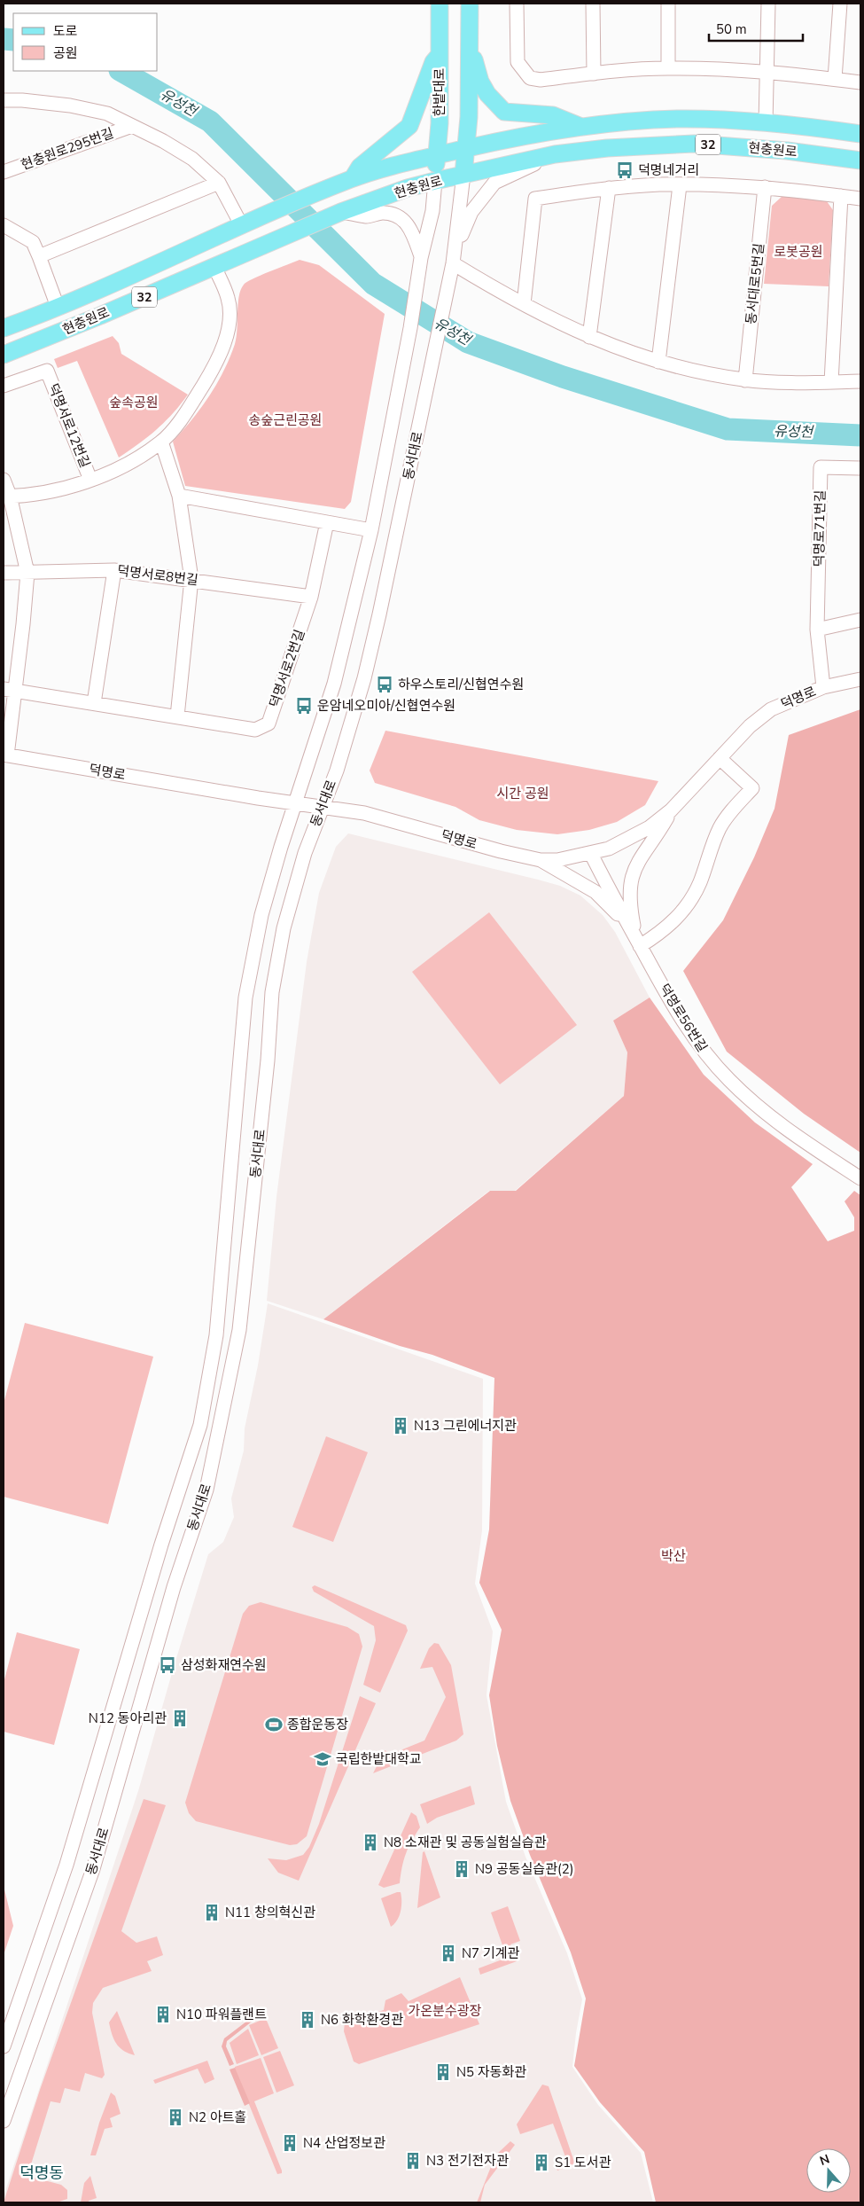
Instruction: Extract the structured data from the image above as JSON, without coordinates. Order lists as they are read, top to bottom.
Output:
{
  "streets": {
    "main road": ["한밭대로", "32", "현충원로"],
    "street": [
      "현충원로295번길",
      "동서대로5번길",
      "덕명서로12번길",
      "동서대로",
      "덕명로71번길",
      "덕명서로8번길",
      "덕명서로2번길",
      "덕명로",
      "덕명로56번길"
    ]
  },
  "crossings": [
    ["한밭대로", "현충원로"],
    ["한밭대로", "동서대로"],
    ["현충원로", "덕명서로12번길"],
    ["현충원로", "동서대로"],
    ["동서대로", "덕명로"],
    ["덕명로71번길", "덕명로"],
    ["덕명서로8번길", "덕명서로2번길"],
    ["덕명로", "덕명로56번길"]
  ],
  "districts": ["덕명동"],
  "water": ["유성천"],
  "parks": [
    "로봇공원",
    "숲속공원",
    "송숲근린공원",
    "시간 공원",
    "박산",
    "가온분수광장"
  ],
  "places": {
    "bus stop": [
      "덕명네거리",
      "하우스토리/신협연수원",
      "운암네오미아/신협연수원",
      "삼성화재연수원"
    ],
    "building": [
      "N13 그린에너지관",
      "N12 동아리관",
      "N8 소재관 및 공동실험실습관",
      "N9 공동실습관(2)",
      "N11 창의혁신관",
      "N7 기계관",
      "N10 파워플랜트",
      "N6 화학환경관",
      "N5 자동화관",
      "N2 아트홀",
      "N4 산업정보관",
      "N3 전기전자관",
      "S1 도서관"
    ],
    "sports": ["종합운동장"],
    "school or university": ["국립한밭대학교"]
  },
  "legend": ["도로", "공원"],
  "scale_bar": "50 m",
  "north": "top"
}
